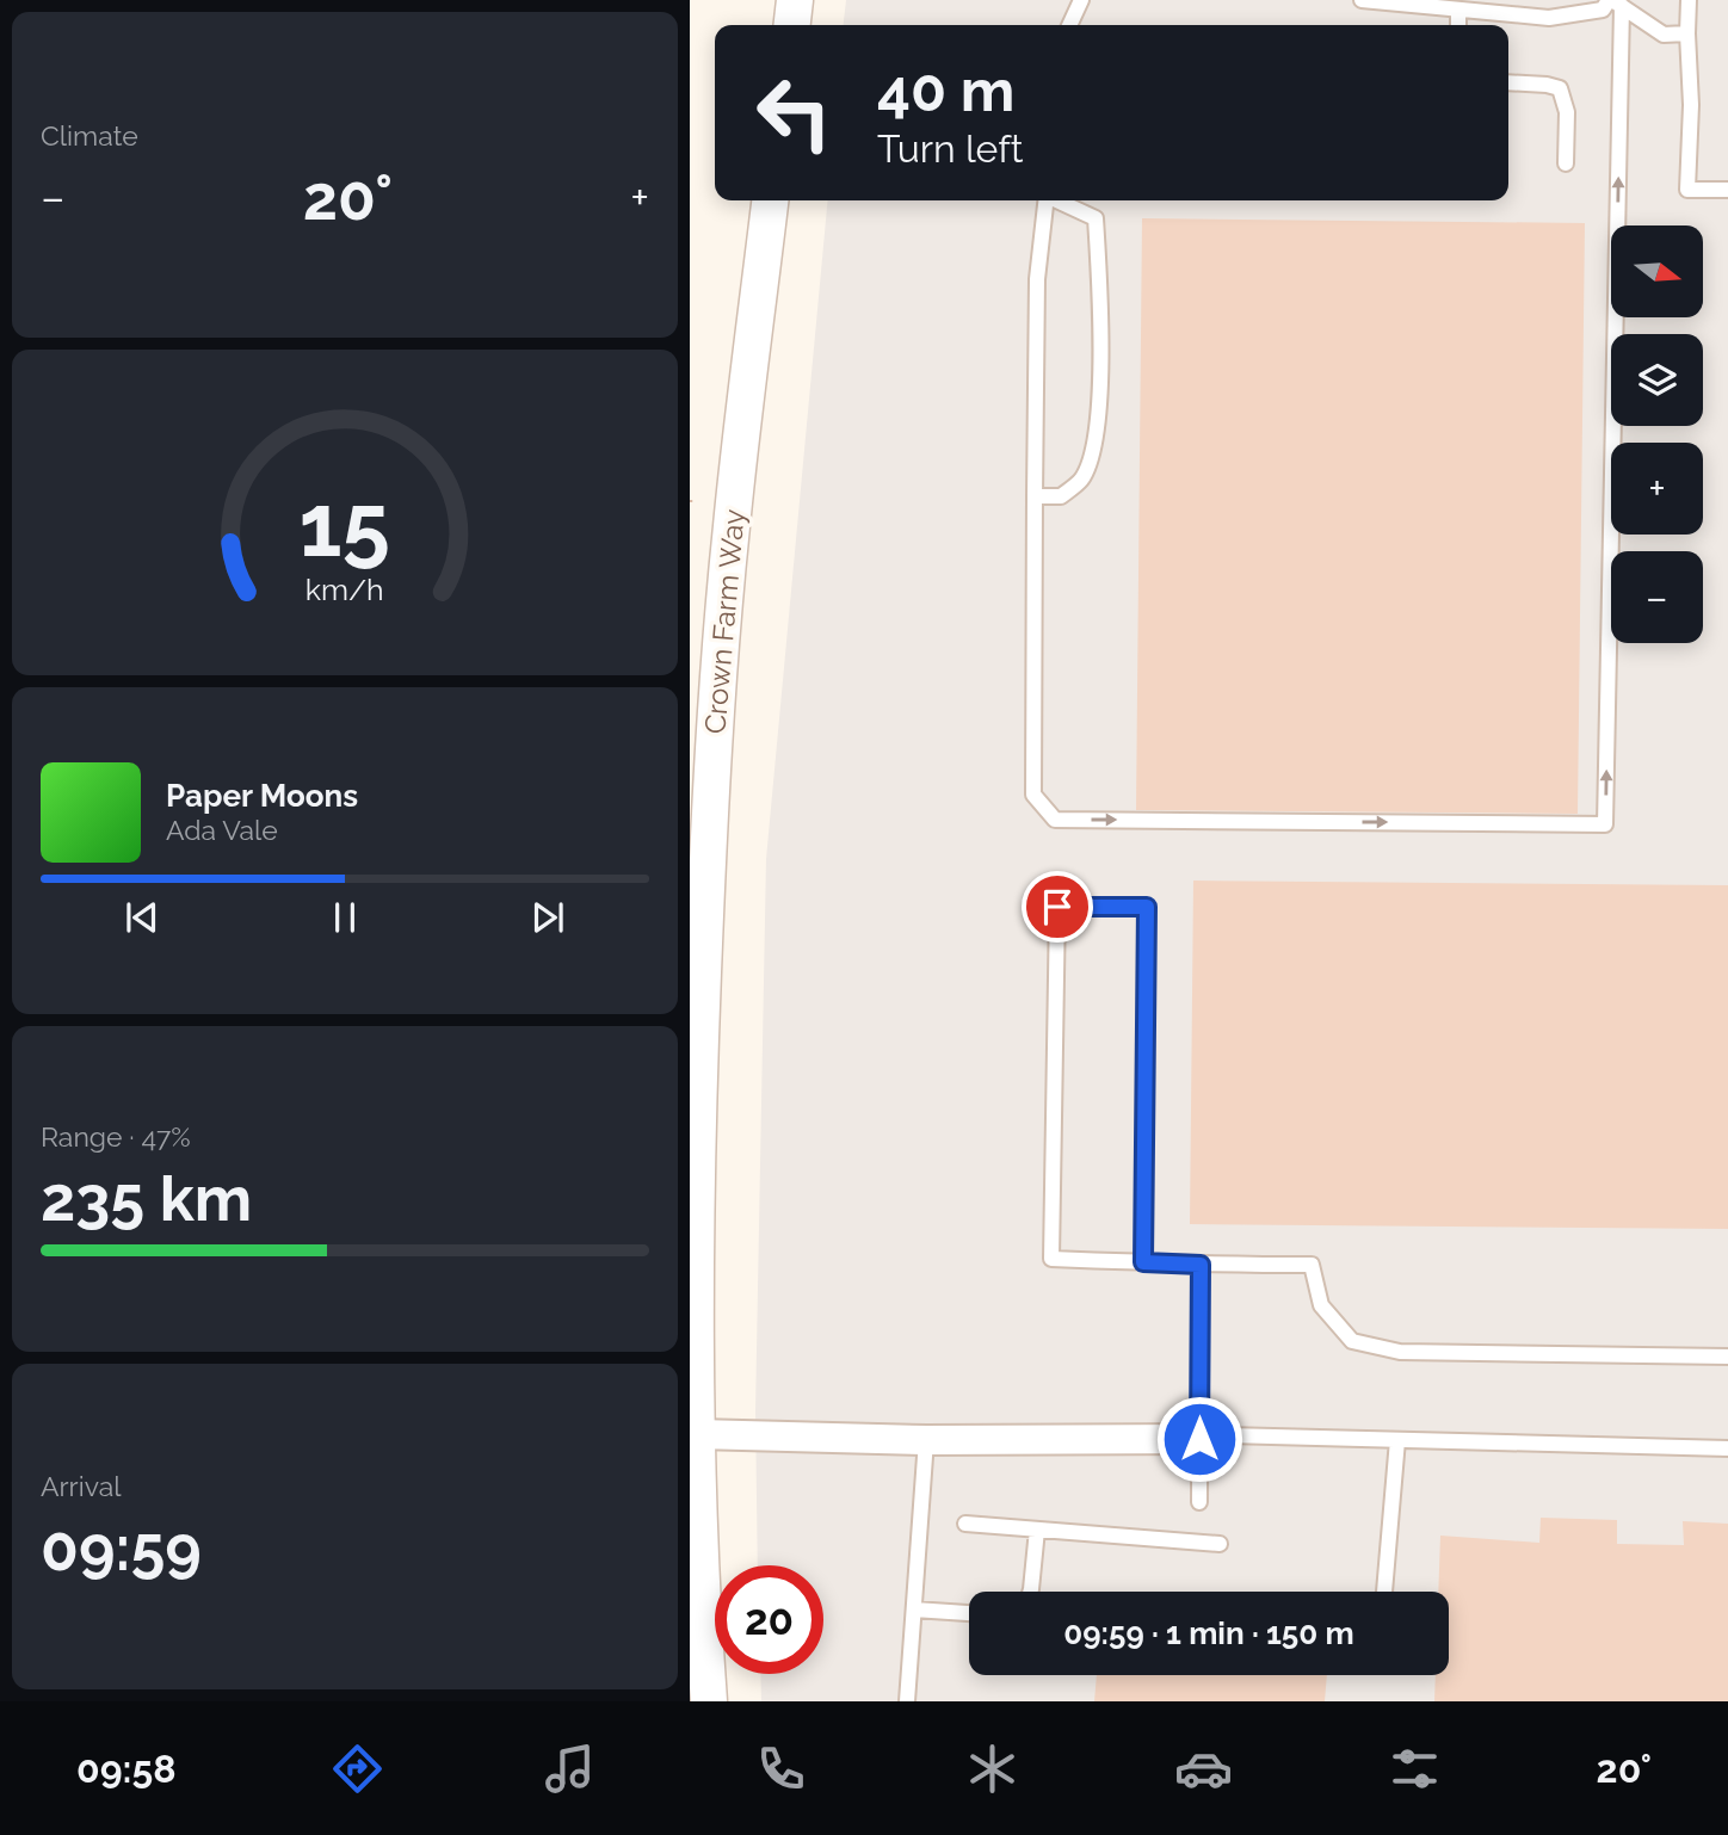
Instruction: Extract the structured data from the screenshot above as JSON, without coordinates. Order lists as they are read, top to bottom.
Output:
{
  "streets": {
    "street": ["Crown Farm Way"]
  },
  "north": "right",
  "page": {
    "tile": [
      "Climate",
      ["Range · 47%", "235 km"],
      ["Arrival", "09:59"]
    ],
    "turn": ["40 m", "Turn left"],
    "heat": ["−", "20°", "+"],
    "map_buttons": ["+", "−"],
    "song": ["Paper Moons", "Ada Vale"],
    "limit": "20",
    "trip": "09:59 · 1 min · 150 m",
    "tabs": ["09:58", "20°"],
    "gauge": ["15", "km/h"]
  }
}
